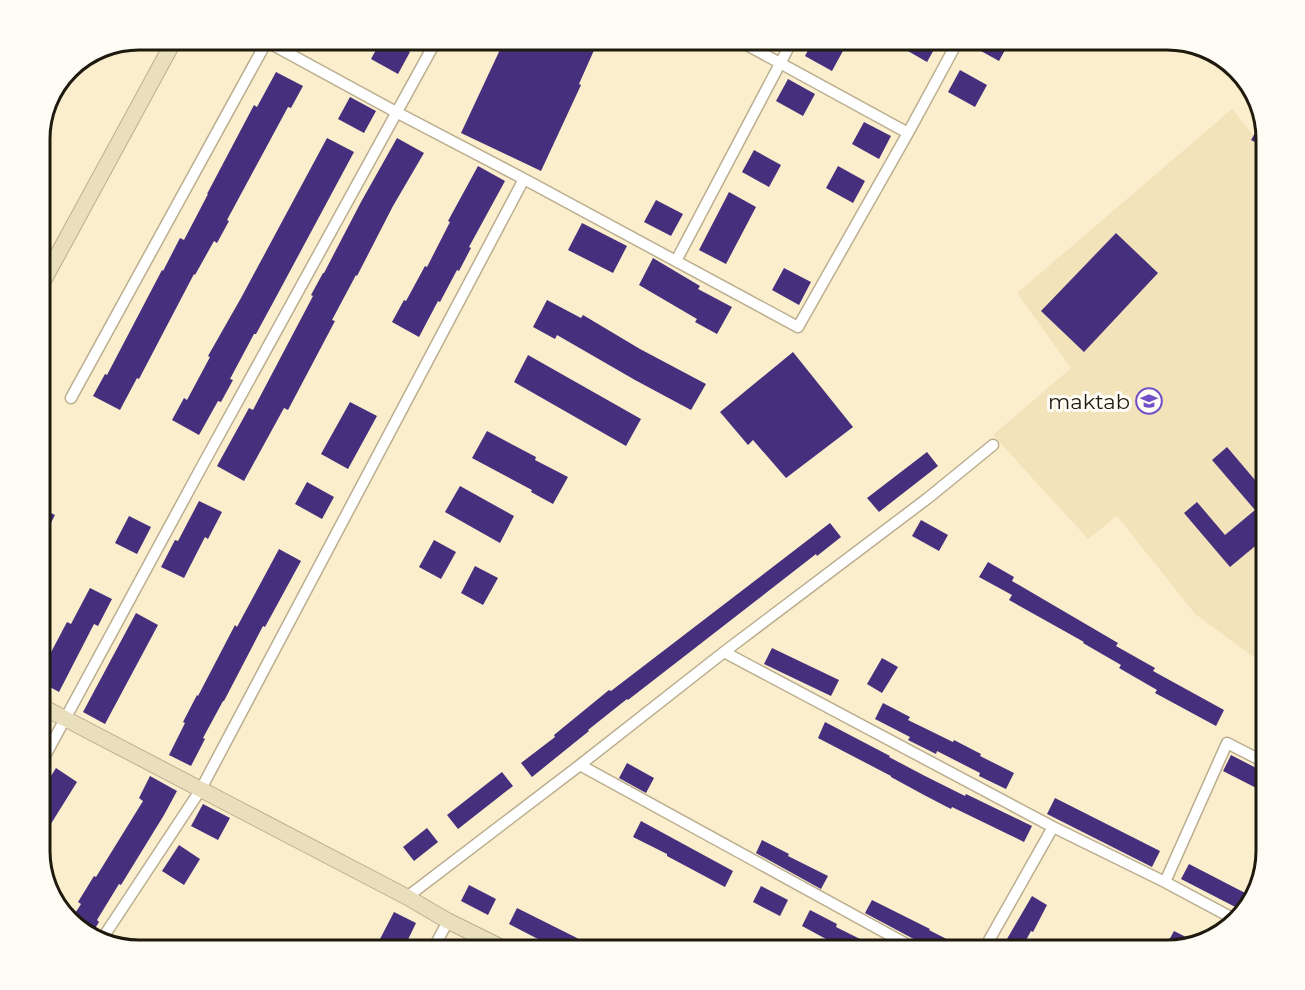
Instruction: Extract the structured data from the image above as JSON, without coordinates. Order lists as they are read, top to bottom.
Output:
{
  "places": {
    "school or university": ["maktab"]
  }
}
